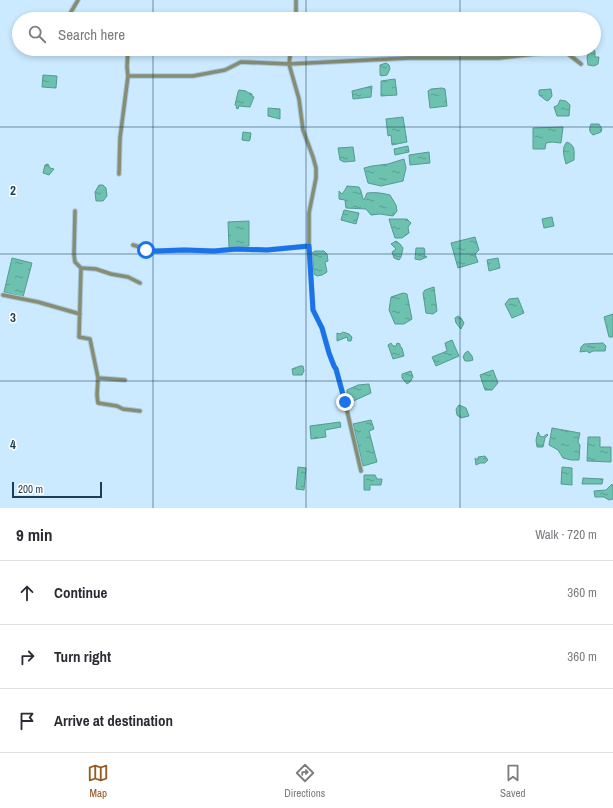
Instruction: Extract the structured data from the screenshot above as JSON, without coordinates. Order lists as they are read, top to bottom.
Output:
{
  "scale_bar": "200 m",
  "page": {
    "search": "Search here",
    "scale": "200 m",
    "heading": ["9 min", "Walk · 720 m"],
    "list": [
      ["Continue", "360 m"],
      ["Turn right", "360 m"],
      "Arrive at destination"
    ],
    "nav": ["Map", "Directions", "Saved"]
  },
  "grid": {
    "rows": ["2", "3", "4"]
  }
}
